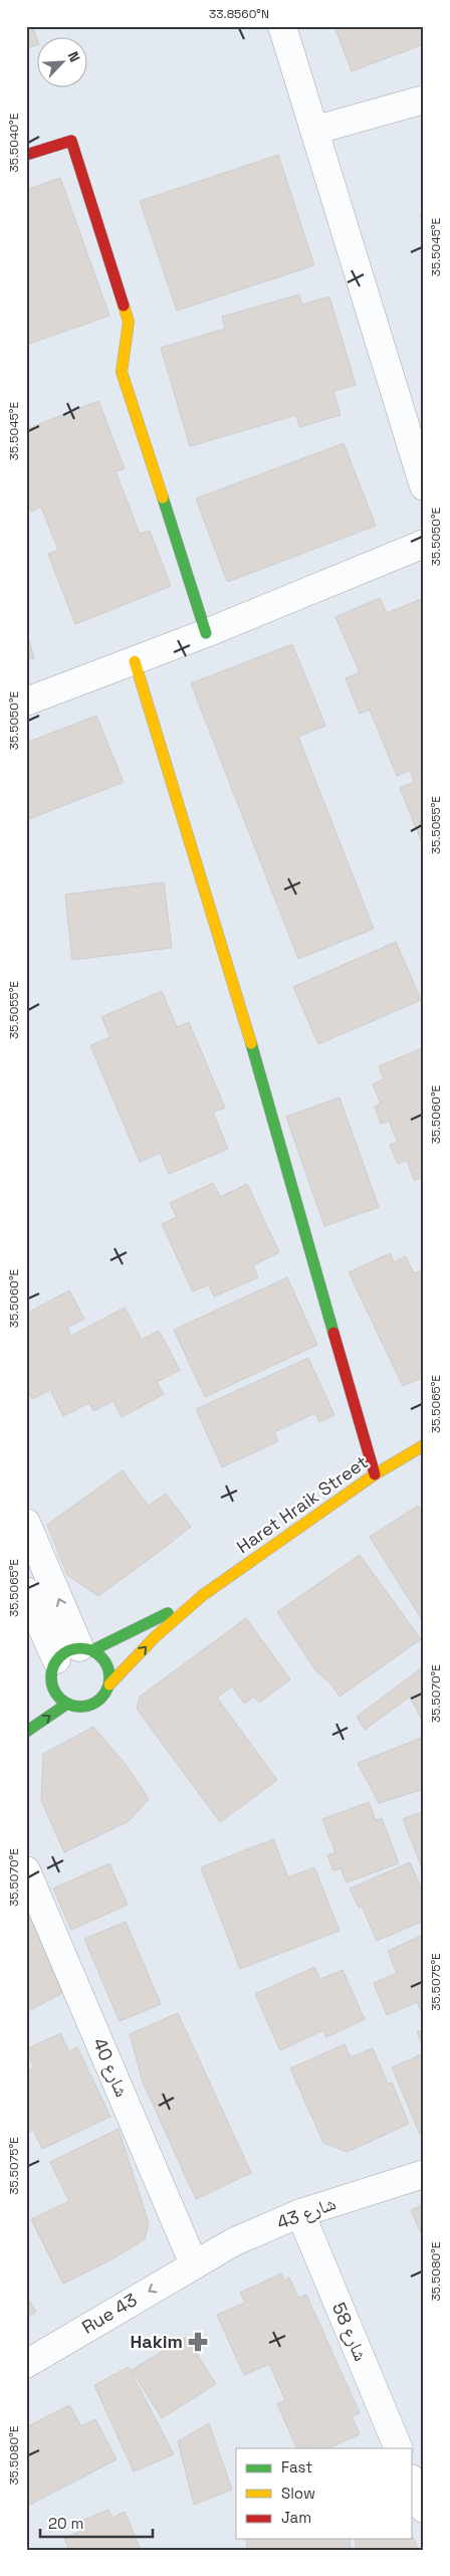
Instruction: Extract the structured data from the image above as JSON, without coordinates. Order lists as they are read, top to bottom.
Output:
{
  "streets": {
    "street": [
      "Haret Hraik Street",
      "شارع 40",
      "شارع 43",
      "Rue 43",
      "شارع 58"
    ]
  },
  "crossings": [
    ["شارع 40", "شارع 43"],
    ["شارع 40", "Rue 43"],
    ["شارع 43", "Rue 43"],
    ["شارع 43", "شارع 58"]
  ],
  "one_way": ["Rue 43"],
  "places": {
    "pharmacy": ["Hakim"]
  },
  "legend": ["Fast", "Slow", "Jam"],
  "scale_bar": "20 m",
  "north": "top right",
  "coordinates": [
    "33.8560°N",
    "35.5040°E",
    "35.5045°E",
    "35.5050°E",
    "35.5055°E",
    "35.5060°E",
    "35.5065°E",
    "35.5070°E",
    "35.5075°E",
    "35.5080°E"
  ]
}
